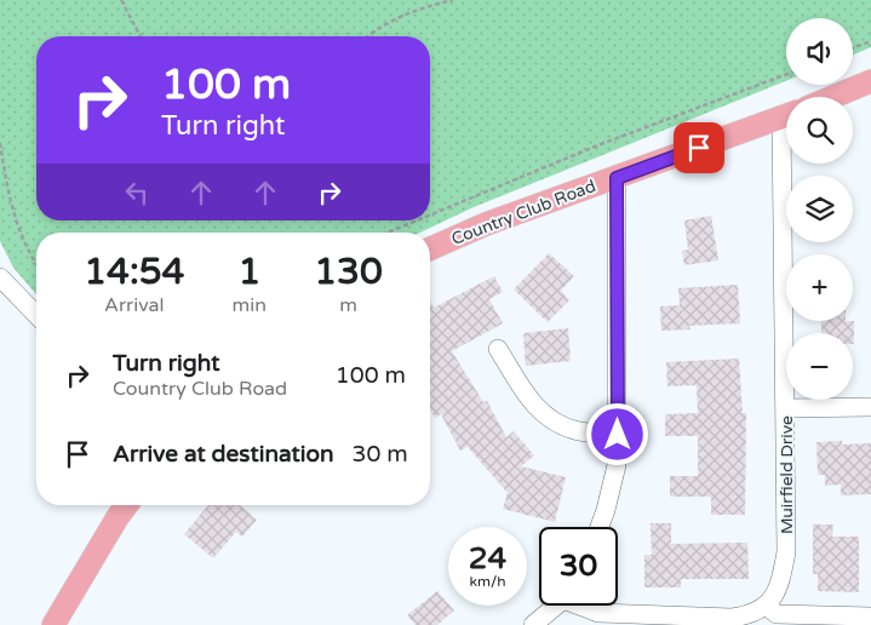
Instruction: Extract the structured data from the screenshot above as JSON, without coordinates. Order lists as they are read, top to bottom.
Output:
{
  "streets": {
    "main road": ["Country Club Road"],
    "street": ["Muirfield Drive"]
  },
  "page": {
    "map_buttons": ["+", "−"],
    "turn": ["100 m", "Turn right"],
    "eta": [
      "14:54",
      "Arrival",
      "1",
      "min",
      "130",
      "m"
    ],
    "list": [
      {
        "name": "Turn right",
        "note": "Country Club Road",
        "value": "100 m"
      },
      {
        "name": "Arrive at destination",
        "value": "30 m"
      }
    ],
    "speed": "24 km/h",
    "limit": "30"
  }
}
